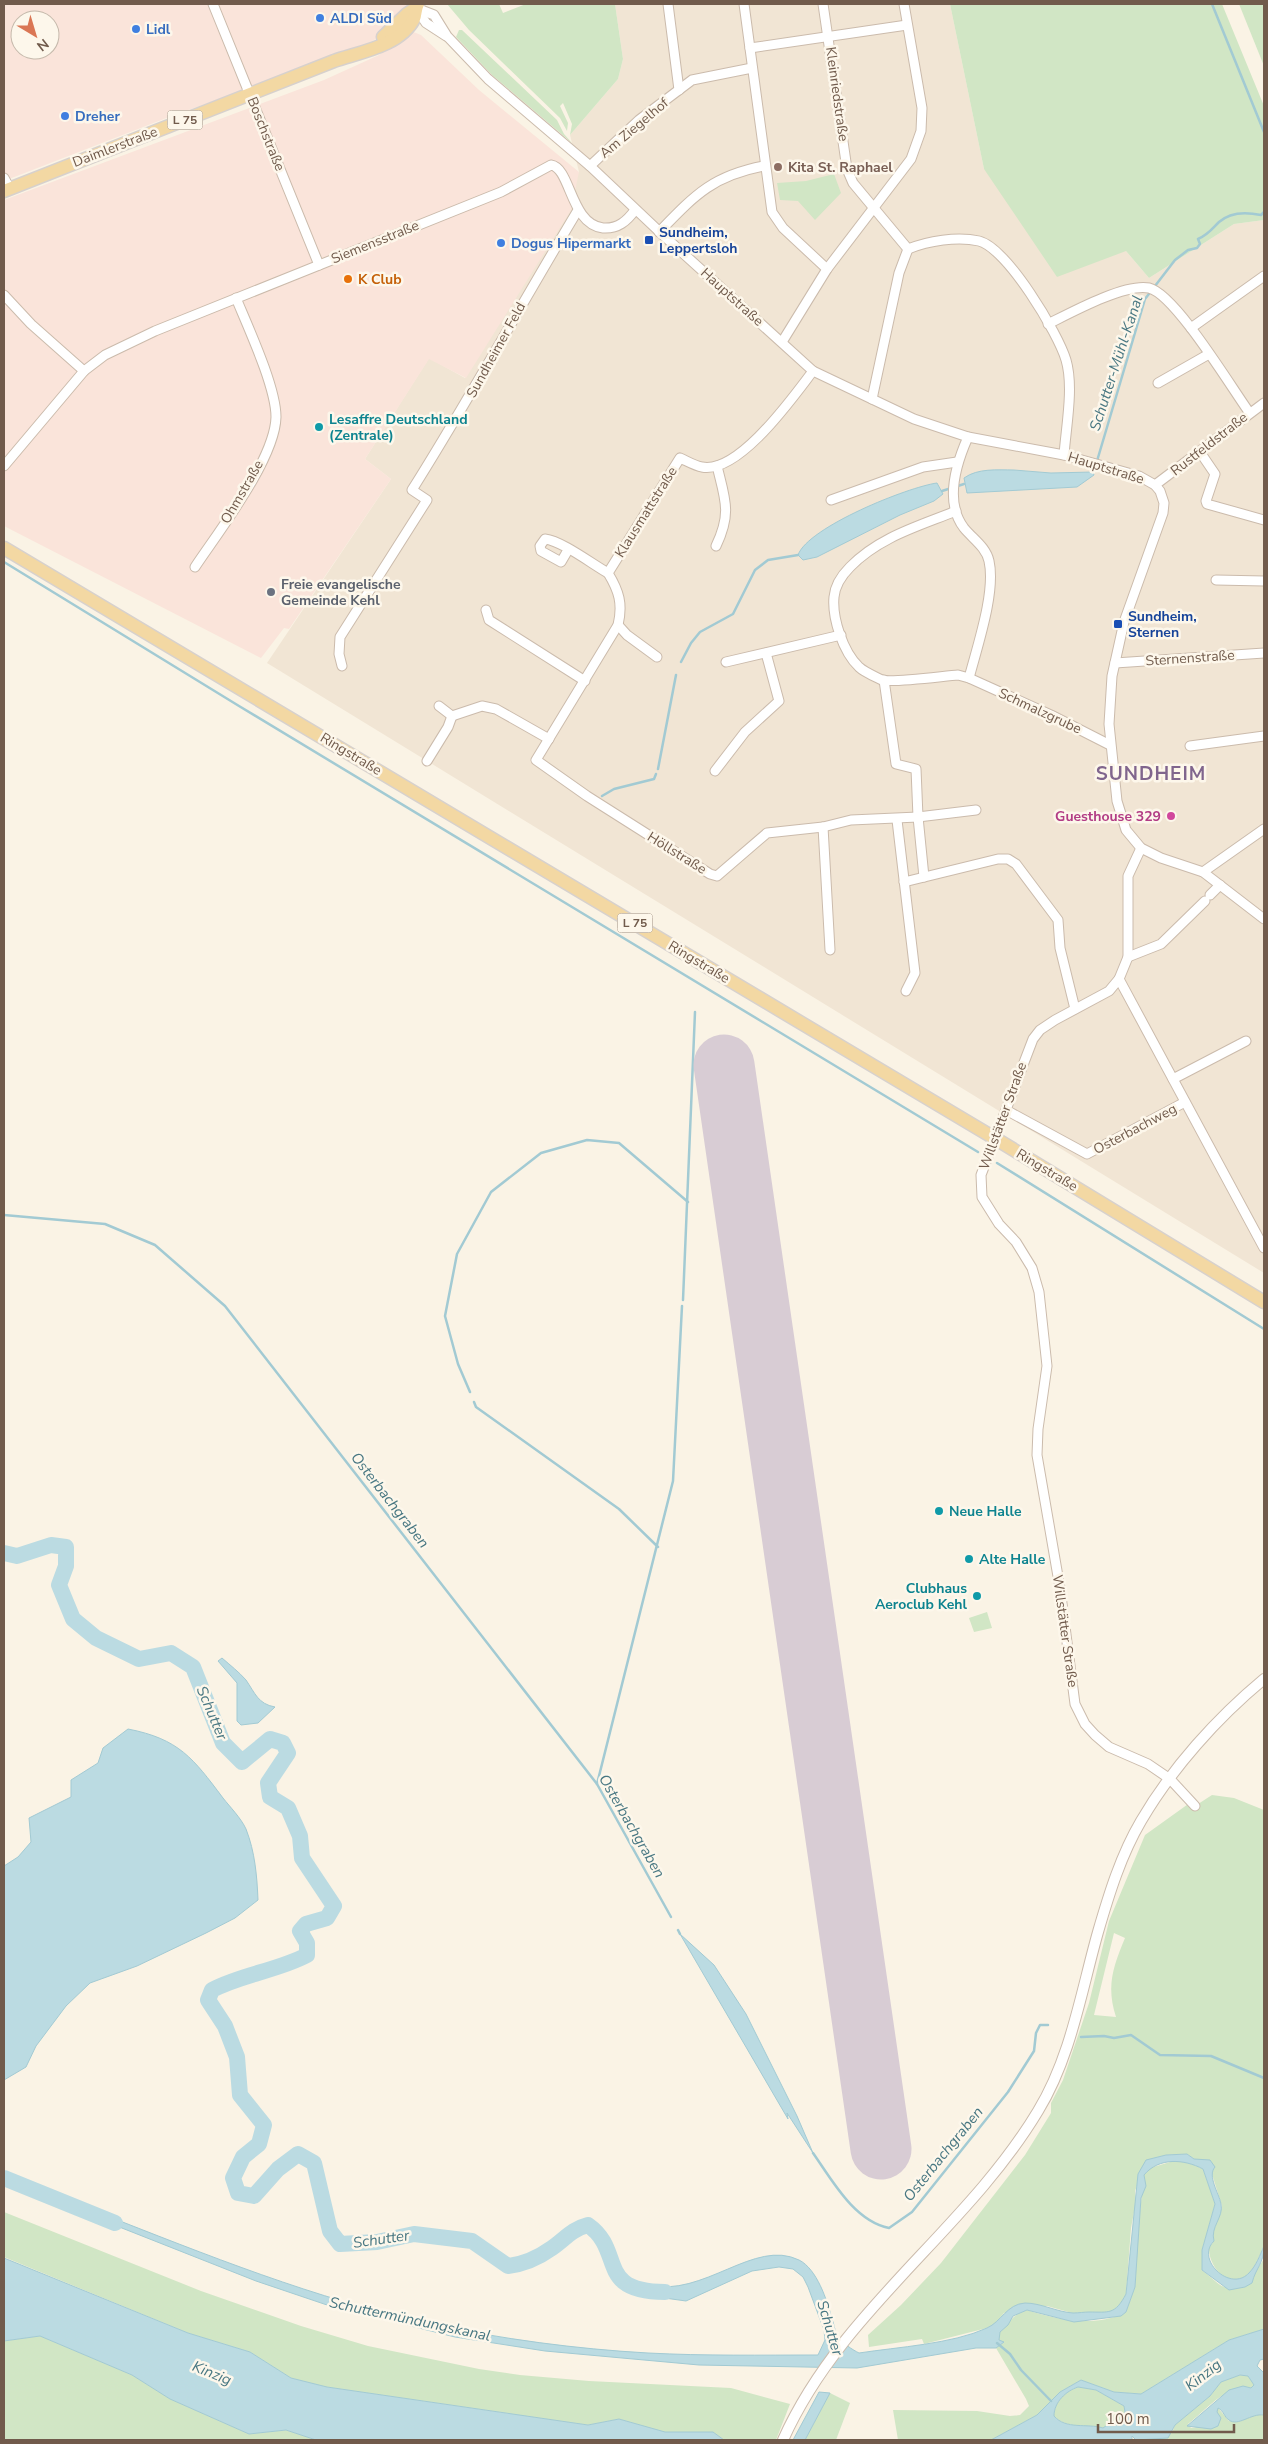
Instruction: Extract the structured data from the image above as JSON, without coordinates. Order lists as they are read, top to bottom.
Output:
{
  "streets": {
    "main road": ["L 75", "Daimlerstraße", "Ringstraße"],
    "street": [
      "Kleinriedstraße",
      "Am Ziegelhof",
      "Boschstraße",
      "Siemensstraße",
      "Hauptstraße",
      "Sundheimer Feld",
      "Rustfeldstraße",
      "Ohmstraße",
      "Klausmattstraße",
      "Sternenstraße",
      "Schmalzgrube",
      "Höllstraße",
      "Willstätter Straße",
      "Osterbachweg"
    ]
  },
  "crossings": [
    ["Am Ziegelhof", "Hauptstraße"],
    ["Boschstraße", "Daimlerstraße"],
    ["Boschstraße", "Siemensstraße"],
    ["Daimlerstraße", "Hauptstraße"],
    ["Siemensstraße", "Hauptstraße"],
    ["Siemensstraße", "Sundheimer Feld"],
    ["Siemensstraße", "Ohmstraße"],
    ["Hauptstraße", "Rustfeldstraße"],
    ["Hauptstraße", "Sternenstraße"],
    ["Hauptstraße", "Schmalzgrube"],
    ["Hauptstraße", "Willstätter Straße"],
    ["Klausmattstraße", "Höllstraße"],
    ["Ringstraße", "Willstätter Straße"],
    ["Willstätter Straße", "Osterbachweg"]
  ],
  "districts": ["SUNDHEIM"],
  "water": [
    "Schutter-Mühl-Kanal",
    "Osterbachgraben",
    "Schutter",
    "Schuttermündungskanal",
    "Kinzig"
  ],
  "places": {
    "other": [
      "ALDI Süd",
      "Lidl",
      "Dreher",
      "Kita St. Raphael",
      "Dogus Hipermarkt",
      "K Club",
      "Lesaffre Deutschland (Zentrale)",
      "Freie evangelische Gemeinde Kehl",
      "Guesthouse 329",
      "Neue Halle",
      "Alte Halle",
      "Clubhaus Aeroclub Kehl"
    ],
    "transit": ["Sundheim, Leppertsloh", "Sundheim, Sternen"]
  },
  "scale_bar": "100 m",
  "north": "bottom right"
}
